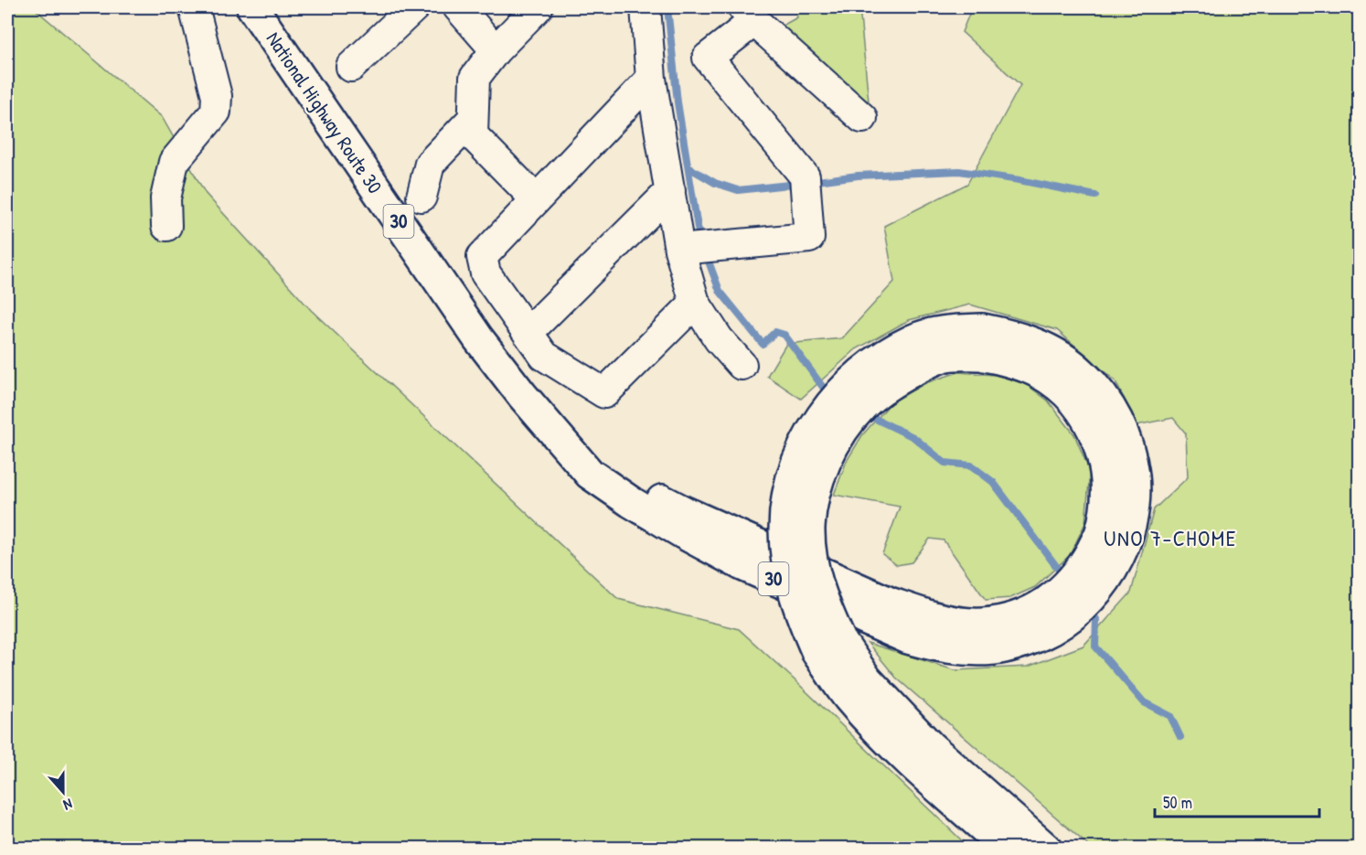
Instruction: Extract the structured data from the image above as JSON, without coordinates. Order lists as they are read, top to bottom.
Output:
{
  "streets": {
    "highway": ["National Highway Route 30", "30"]
  },
  "districts": ["UNO 7-CHOME"],
  "scale_bar": "50 m",
  "north": "bottom"
}
